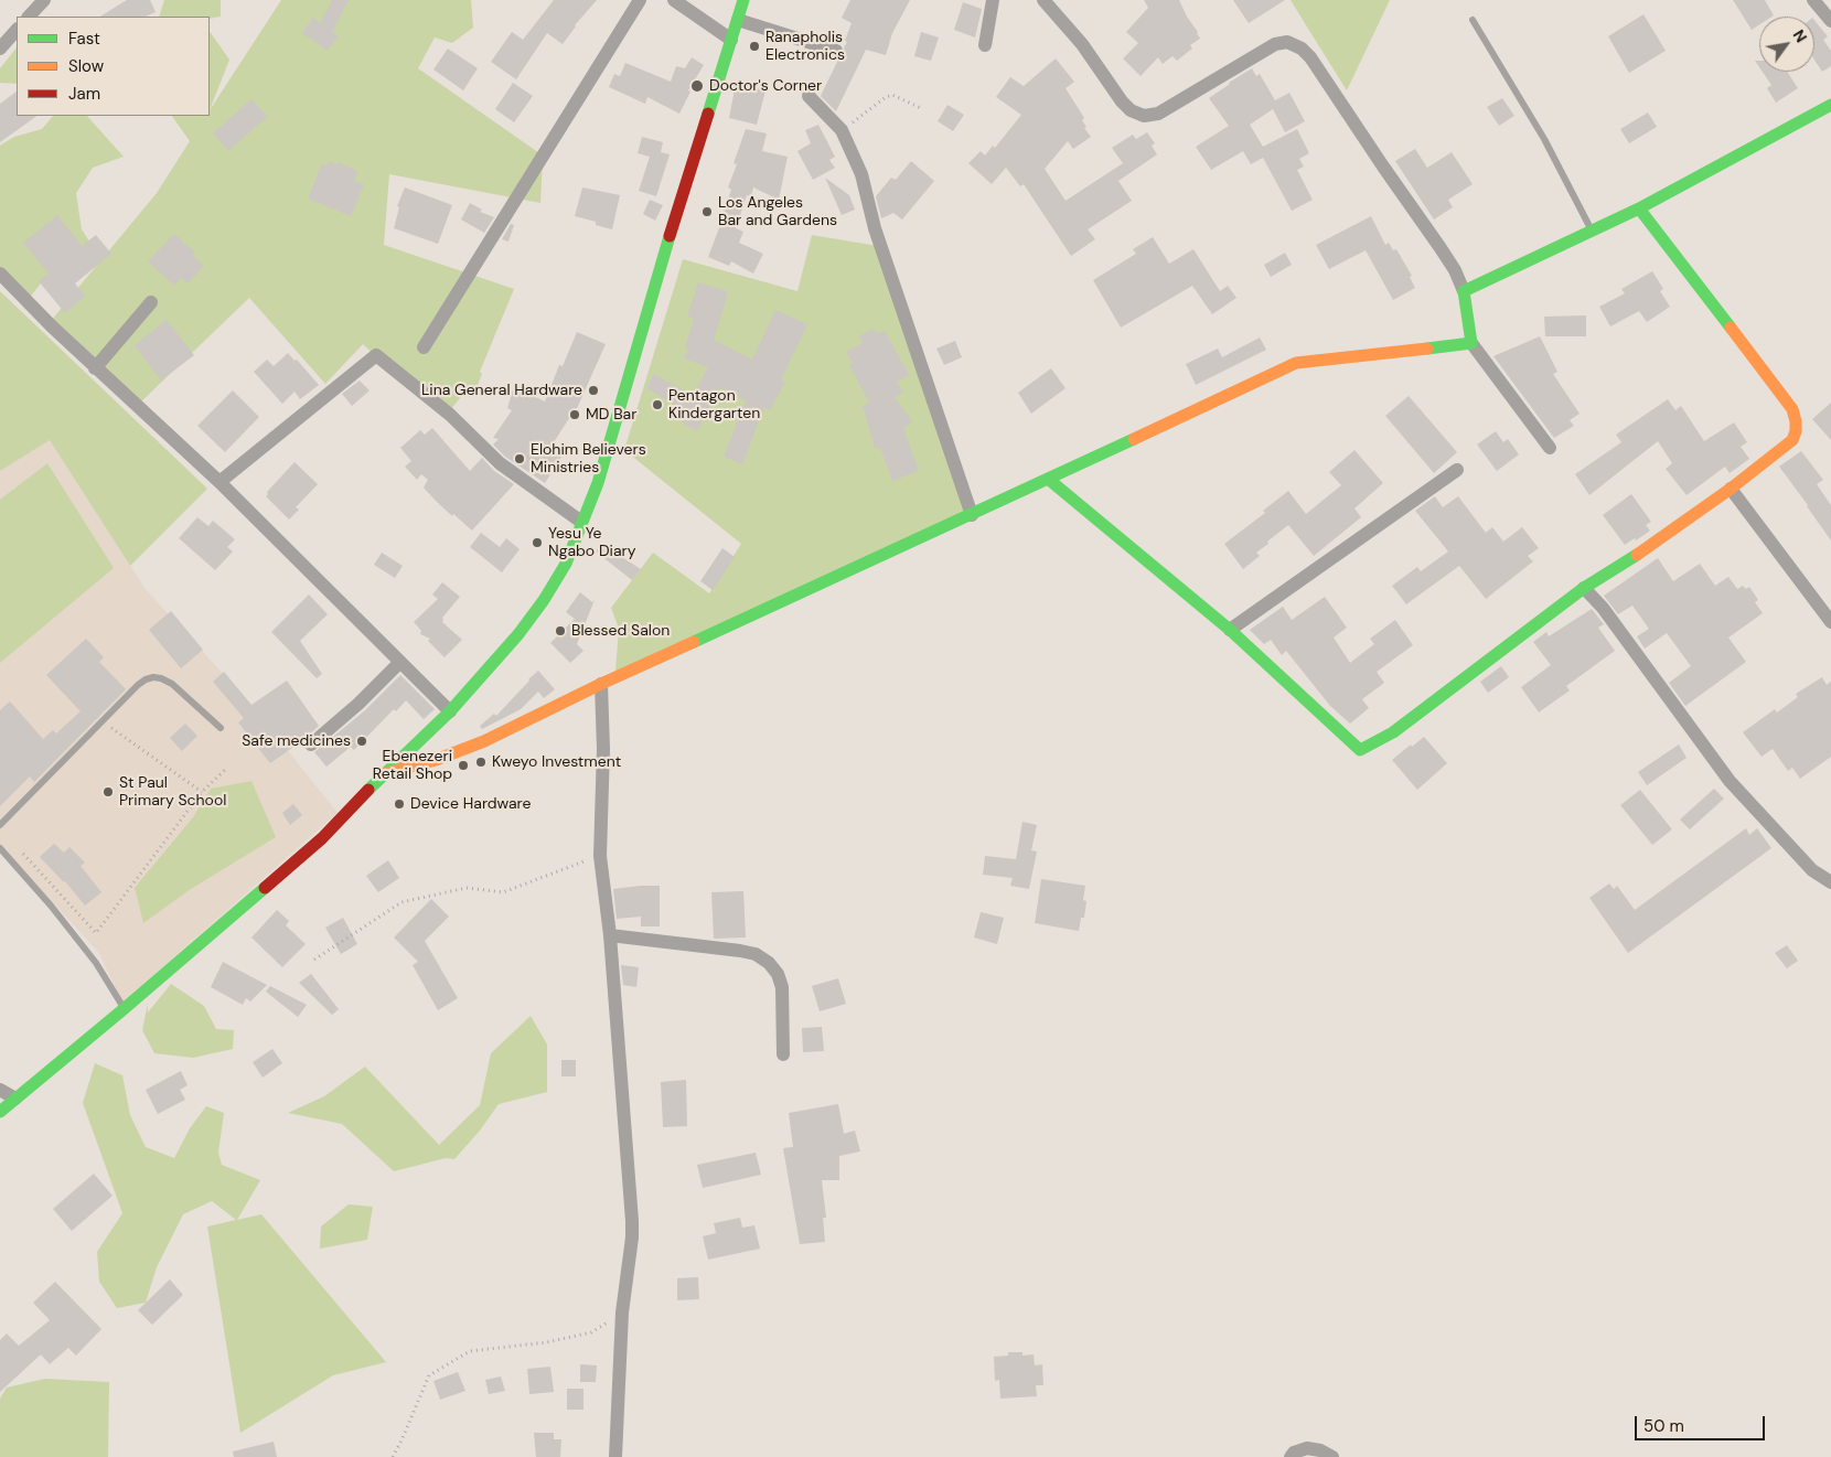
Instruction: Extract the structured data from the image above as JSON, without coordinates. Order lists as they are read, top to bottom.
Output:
{
  "places": [
    "Ranapholis Electronics",
    "Doctor's Corner",
    "Los Angeles Bar and Gardens",
    "Lina General Hardware",
    "Pentagon Kindergarten",
    "MD Bar",
    "Elohim Believers Ministries",
    "Yesu Ye Ngabo Diary",
    "Blessed Salon",
    "Safe medicines",
    "Kweyo Investment",
    "Ebenezeri Retail Shop",
    "St Paul Primary School",
    "Device Hardware"
  ],
  "legend": ["Fast", "Slow", "Jam"],
  "scale_bar": "50 m",
  "north": "top right"
}
